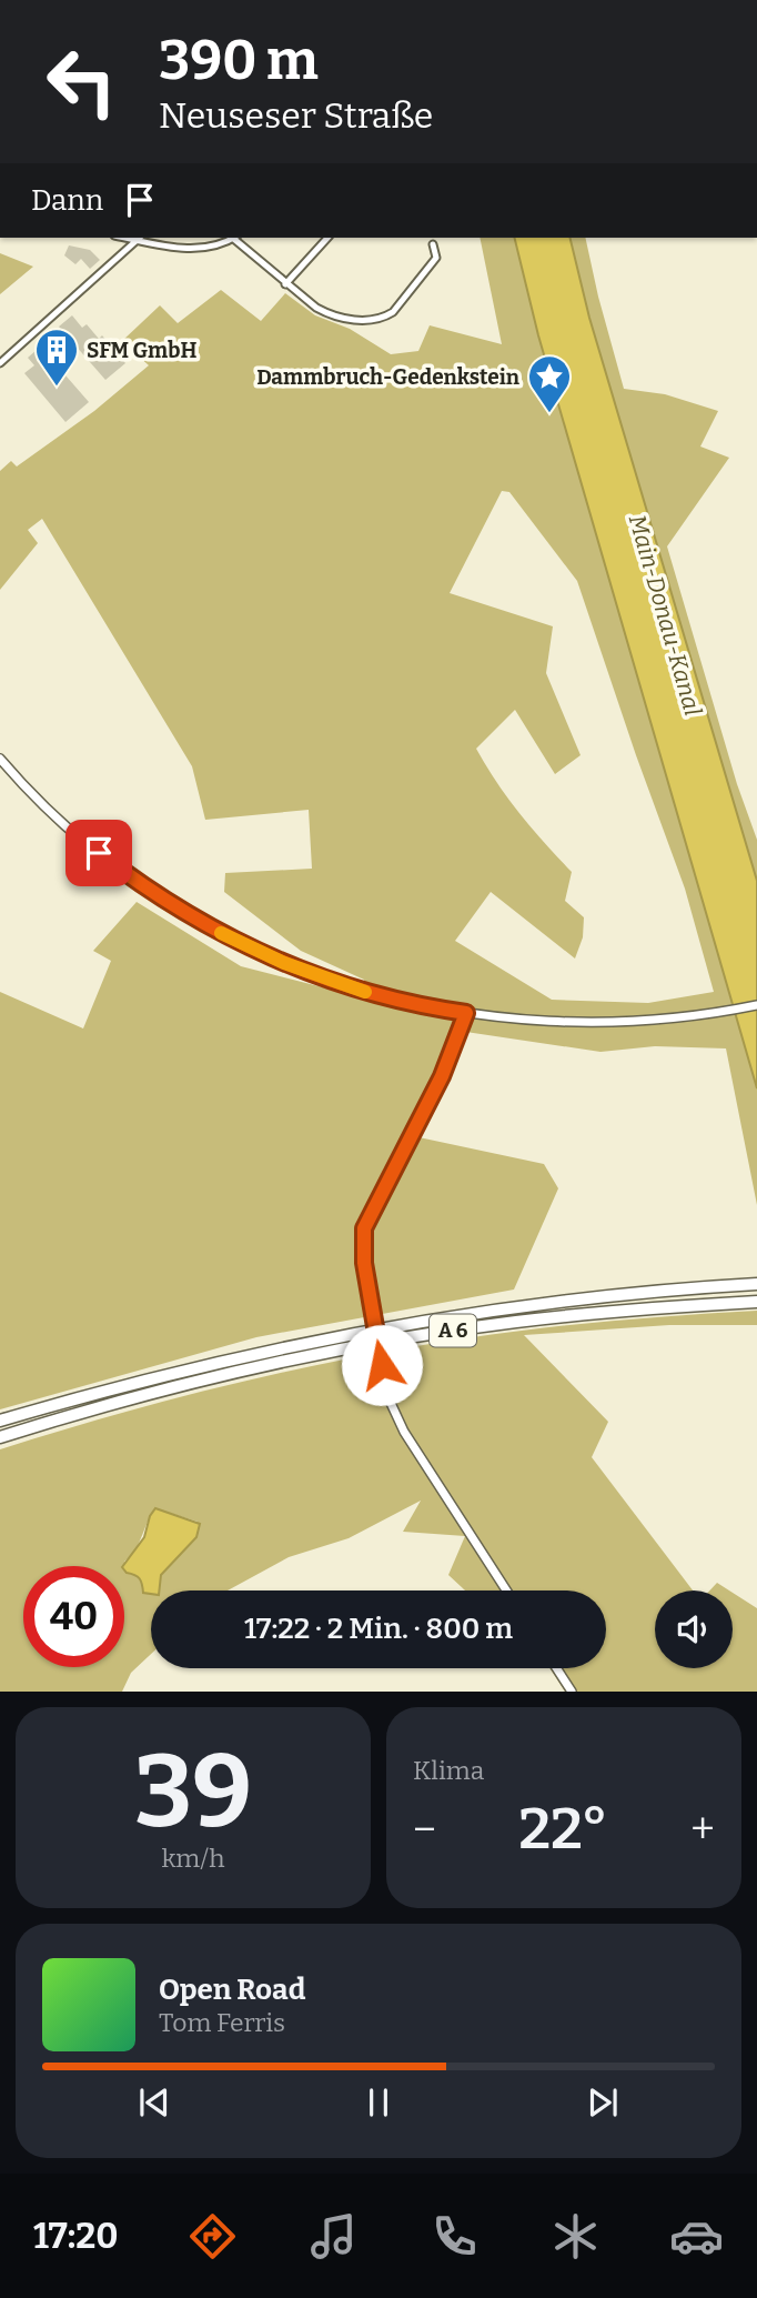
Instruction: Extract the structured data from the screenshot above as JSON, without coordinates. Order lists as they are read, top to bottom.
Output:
{
  "streets": {
    "highway": ["A 6"]
  },
  "water": ["Main-Donau-Kanal"],
  "places": {
    "building": ["SFM GmbH"],
    "place": ["Dammbruch-Gedenkstein"]
  },
  "page": {
    "turn": ["390 m", "Neuseser Straße"],
    "then": "Dann",
    "limit": "40",
    "trip": "17:22 · 2 Min. · 800 m",
    "tile": [
      ["39", "km/h"],
      "Klima"
    ],
    "heat": ["−", "22°", "+"],
    "song": ["Open Road", "Tom Ferris"],
    "tabs": "17:20"
  }
}
